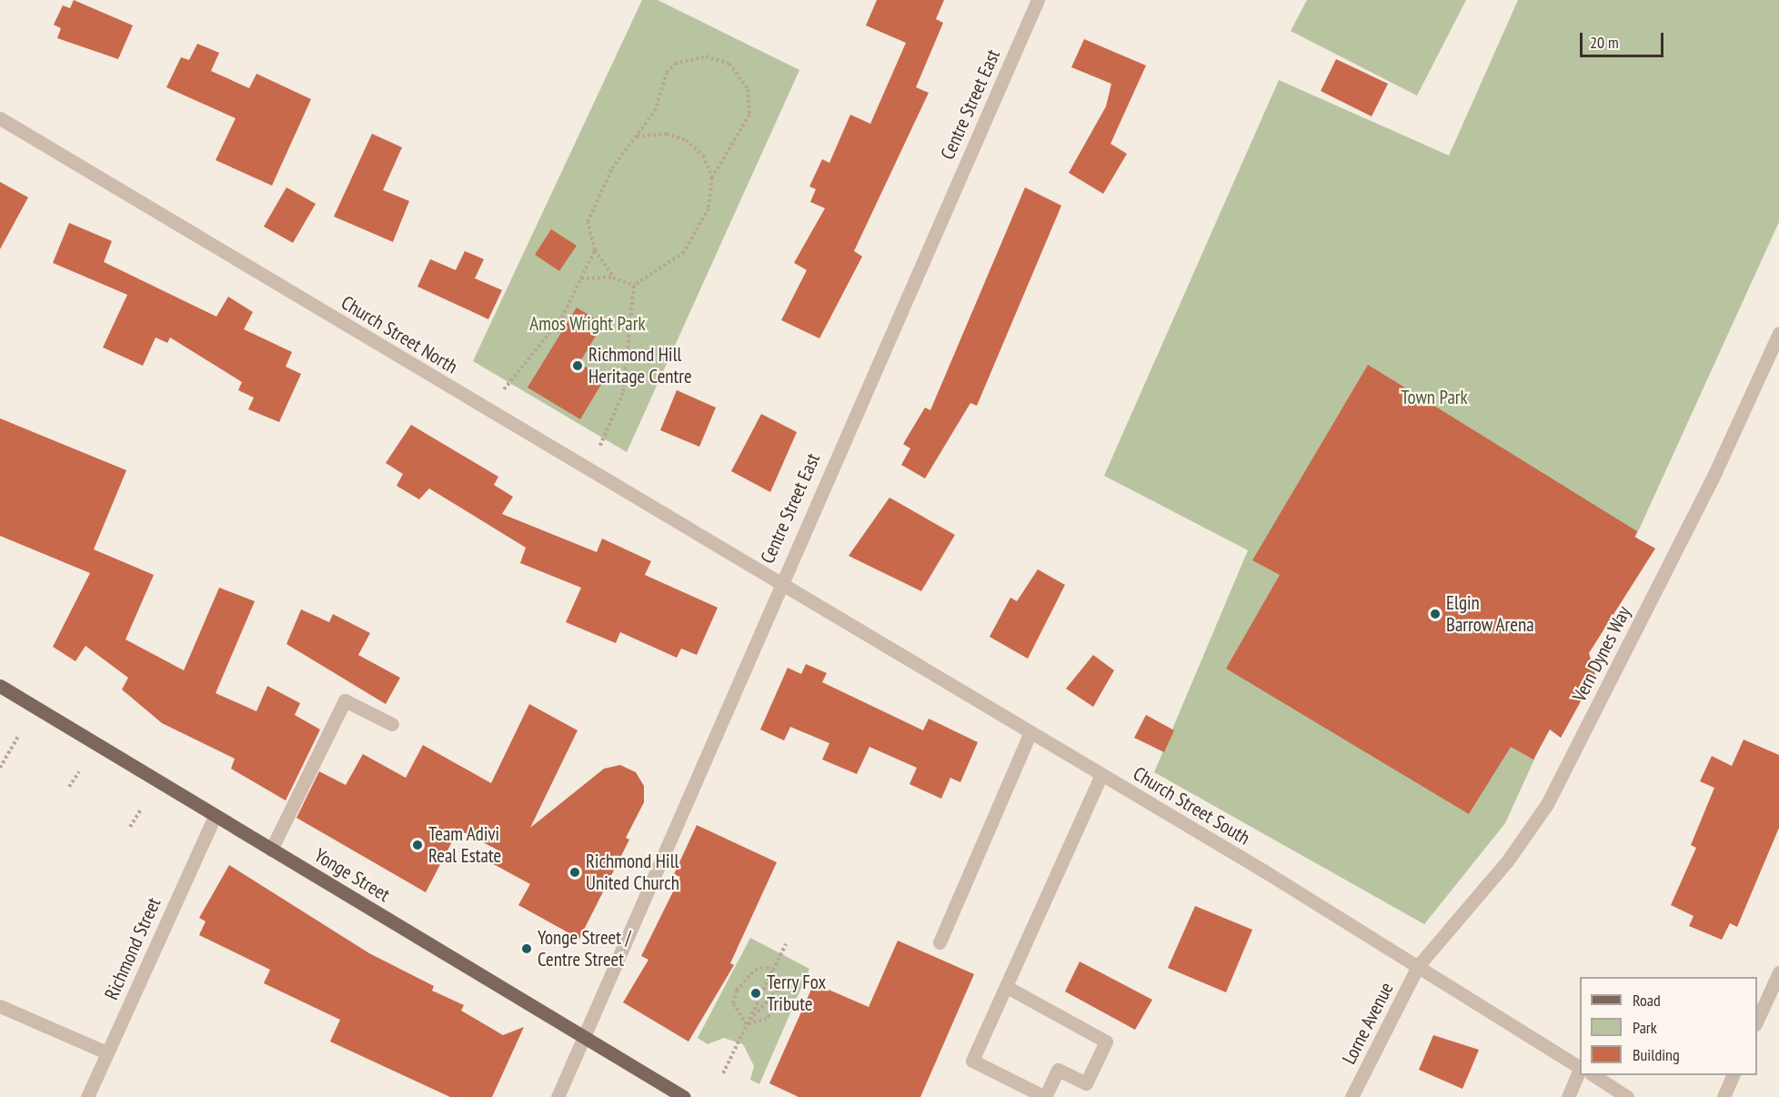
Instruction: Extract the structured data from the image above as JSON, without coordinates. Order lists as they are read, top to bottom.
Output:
{
  "streets": {
    "main road": ["Yonge Street"],
    "street": [
      "Centre Street East",
      "Church Street North",
      "Vern Dynes Way",
      "Church Street South",
      "Richmond Street",
      "Lorne Avenue"
    ]
  },
  "crossings": [
    ["Centre Street East", "Church Street North"],
    ["Centre Street East", "Church Street South"],
    ["Centre Street East", "Yonge Street"],
    ["Church Street North", "Church Street South"],
    ["Vern Dynes Way", "Church Street South"],
    ["Vern Dynes Way", "Lorne Avenue"],
    ["Church Street South", "Lorne Avenue"],
    ["Yonge Street", "Richmond Street"]
  ],
  "parks": ["Amos Wright Park", "Town Park"],
  "places": [
    "Richmond Hill Heritage Centre",
    "Elgin Barrow Arena",
    "Team Adivi Real Estate",
    "Richmond Hill United Church",
    "Yonge Street / Centre Street",
    "Terry Fox Tribute"
  ],
  "legend": ["Road", "Park", "Building"],
  "scale_bar": "20 m"
}
